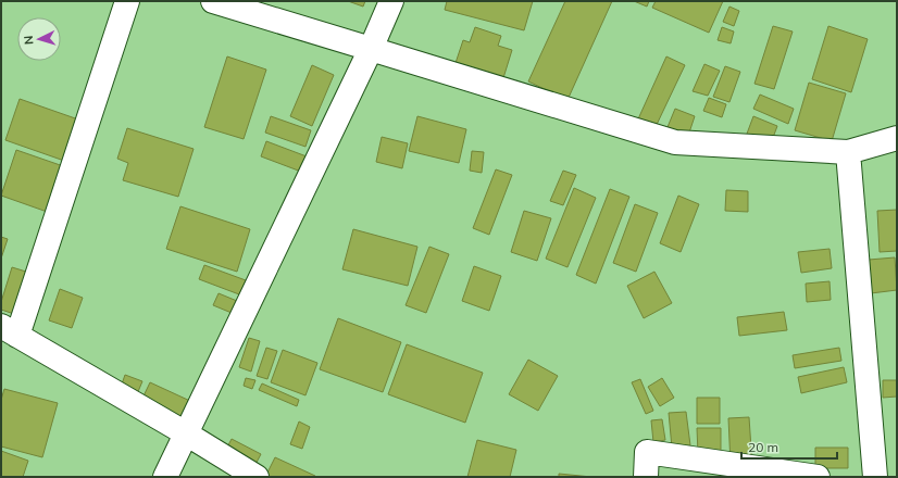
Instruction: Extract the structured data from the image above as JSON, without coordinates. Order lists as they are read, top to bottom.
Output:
{
  "scale_bar": "20 m",
  "north": "left"
}
